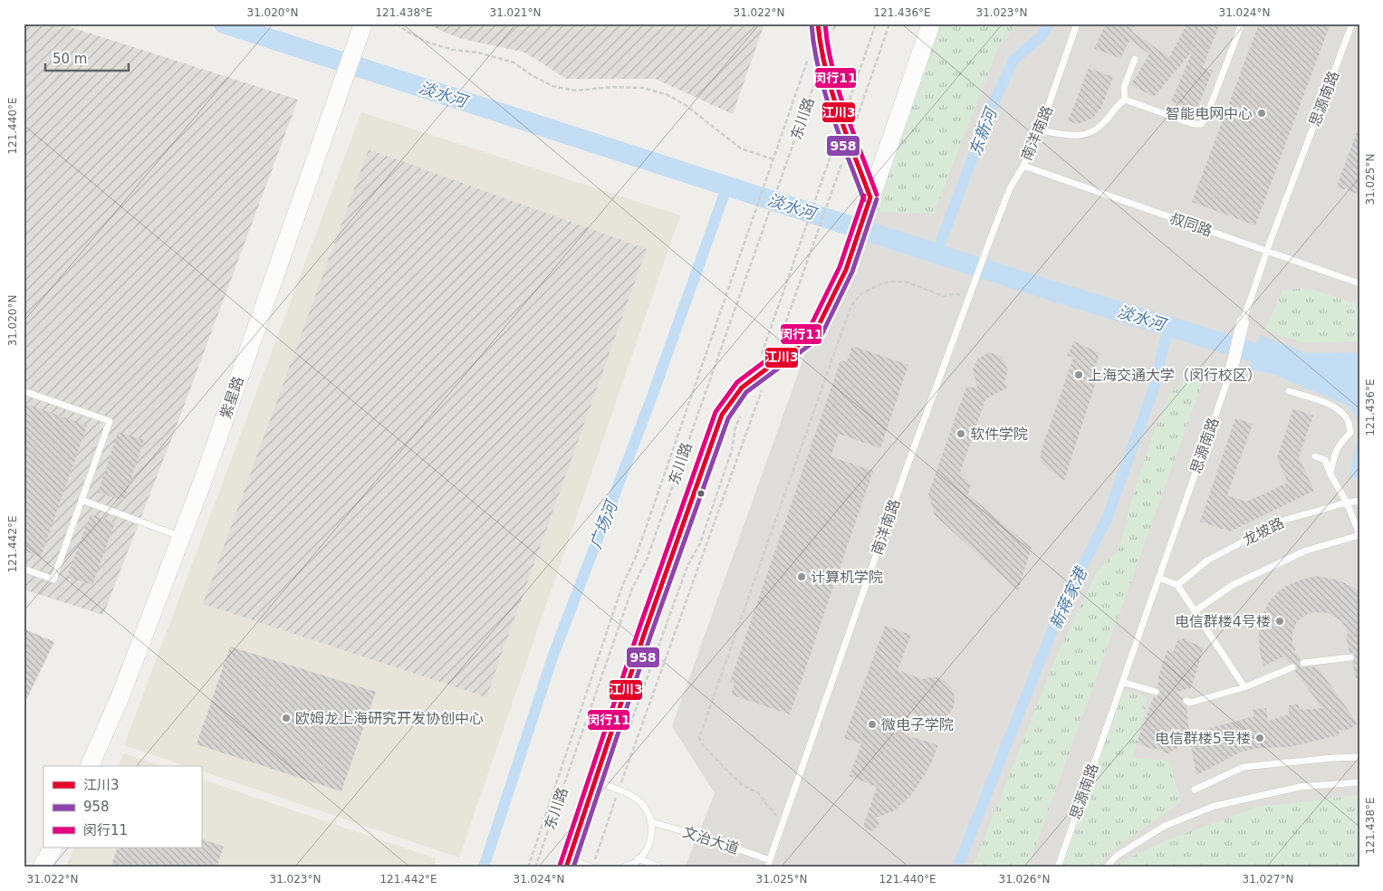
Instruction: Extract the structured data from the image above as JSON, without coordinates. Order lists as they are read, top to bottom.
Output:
{
  "streets": {
    "main road": ["东川路", "紫星路"],
    "street": ["思源南路"],
    "lane": [
      "南洋南路",
      "叔同路",
      "龙坡路",
      "文治大道"
    ]
  },
  "crossings": [
    ["思源南路", "叔同路"],
    ["南洋南路", "叔同路"],
    ["南洋南路", "文治大道"]
  ],
  "water": [
    "淡水河",
    "东新河",
    "广场河",
    "新蒋家港"
  ],
  "places": [
    "智能电网中心",
    "上海交通大学（闵行校区）",
    "软件学院",
    "计算机学院",
    "电信群楼4号楼",
    "欧姆龙上海研究开发协创中心",
    "微电子学院",
    "电信群楼5号楼"
  ],
  "lines": ["transit line 江川3", "transit line 闵行11", "transit line 958"],
  "legend": ["江川3", "958", "闵行11"],
  "scale_bar": "50 m",
  "coordinates": [
    "31.020°N",
    "121.438°E",
    "31.021°N",
    "31.022°N",
    "121.436°E",
    "31.023°N",
    "31.024°N",
    "121.440°E",
    "31.025°N",
    "121.442°E",
    "31.026°N",
    "31.027°N"
  ]
}
